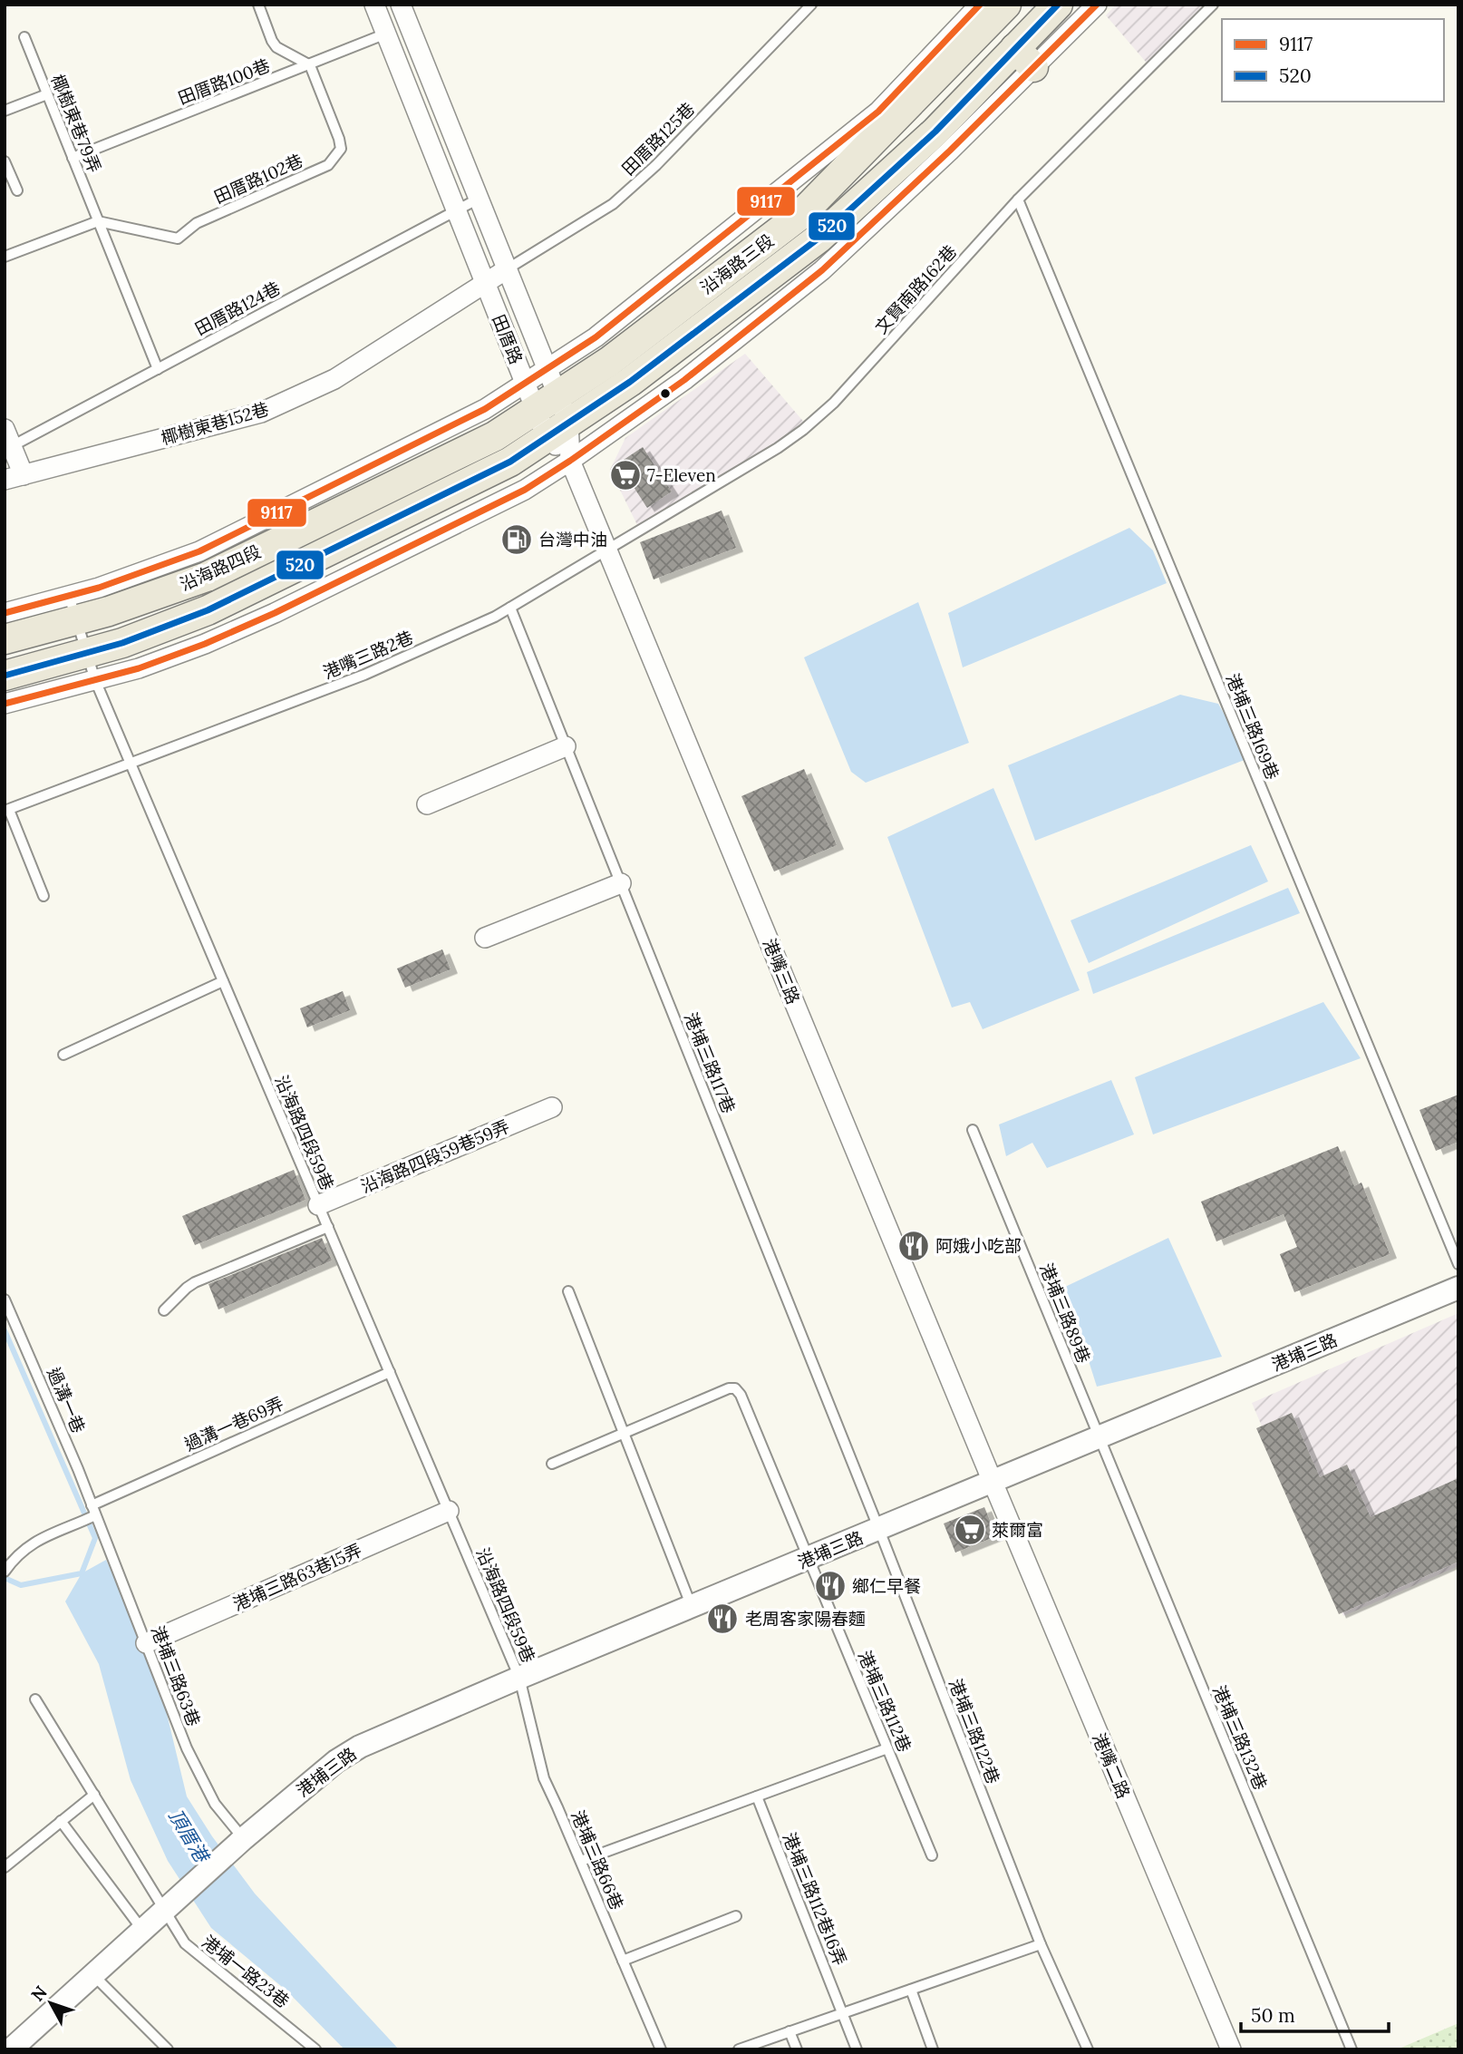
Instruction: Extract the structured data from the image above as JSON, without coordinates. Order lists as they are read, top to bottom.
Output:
{
  "streets": {
    "main road": ["沿海路三段", "沿海路四段"],
    "street": [
      "田厝路",
      "椰樹東巷152巷",
      "港嘴三路",
      "沿海路四段59巷59弄",
      "港埔三路",
      "港埔三路63巷15弄",
      "港嘴二路"
    ],
    "lane": [
      "田厝路100巷",
      "椰樹東巷79弄",
      "田厝路125巷",
      "田厝路102巷",
      "文賢南路162巷",
      "田厝路124巷",
      "港嘴三路2巷",
      "港埔三路169巷",
      "港埔三路117巷",
      "沿海路四段59巷",
      "港埔三路89巷",
      "過溝一巷",
      "過溝一巷69弄",
      "港埔三路63巷",
      "港埔三路112巷",
      "港埔三路122巷",
      "港埔三路132巷",
      "港埔三路66巷",
      "港埔三路112巷16弄",
      "港埔一路23巷"
    ]
  },
  "crossings": [
    ["田厝路100巷", "椰樹東巷79弄"],
    ["田厝路100巷", "田厝路102巷"],
    ["田厝路100巷", "田厝路"],
    ["椰樹東巷79弄", "田厝路102巷"],
    ["椰樹東巷79弄", "田厝路124巷"],
    ["田厝路125巷", "田厝路"],
    ["田厝路125巷", "椰樹東巷152巷"],
    ["沿海路三段", "田厝路"],
    ["沿海路三段", "沿海路四段"],
    ["沿海路三段", "港嘴三路"],
    ["文賢南路162巷", "港嘴三路2巷"],
    ["文賢南路162巷", "港埔三路169巷"],
    ["文賢南路162巷", "港嘴三路"],
    ["田厝路124巷", "田厝路"],
    ["田厝路", "椰樹東巷152巷"],
    ["田厝路", "沿海路四段"],
    ["田厝路", "港嘴三路"],
    ["沿海路四段", "港嘴三路"],
    ["沿海路四段", "沿海路四段59巷"],
    ["港嘴三路2巷", "港嘴三路"],
    ["港嘴三路2巷", "港埔三路117巷"],
    ["港嘴三路2巷", "沿海路四段59巷"],
    ["港嘴三路", "港埔三路"],
    ["港嘴三路", "港嘴二路"],
    ["港埔三路117巷", "港埔三路"],
    ["港埔三路117巷", "港埔三路122巷"],
    ["沿海路四段59巷", "沿海路四段59巷59弄"],
    ["沿海路四段59巷", "港埔三路"],
    ["沿海路四段59巷", "過溝一巷69弄"],
    ["沿海路四段59巷", "港埔三路63巷15弄"],
    ["沿海路四段59巷", "港埔三路66巷"],
    ["港埔三路89巷", "港埔三路"],
    ["港埔三路89巷", "港埔三路132巷"],
    ["港埔三路", "港埔三路63巷"],
    ["港埔三路", "港埔三路112巷"],
    ["港埔三路", "港埔三路122巷"],
    ["港埔三路", "港埔三路132巷"],
    ["港埔三路", "港嘴二路"],
    ["港埔三路", "港埔三路66巷"],
    ["港埔三路", "港埔一路23巷"],
    ["過溝一巷", "過溝一巷69弄"],
    ["過溝一巷", "港埔三路63巷"],
    ["過溝一巷69弄", "港埔三路63巷"],
    ["港埔三路63巷15弄", "港埔三路63巷"]
  ],
  "water": ["頂厝港"],
  "places": {
    "supermarket": ["7-Eleven", "萊爾富"],
    "fuel station": ["台灣中油"],
    "restaurant": ["阿娥小吃部", "鄉仁早餐", "老周客家陽春麵"]
  },
  "lines": ["transit line 9117", "transit line 520"],
  "legend": ["9117", "520"],
  "scale_bar": "50 m",
  "north": "top left"
}
